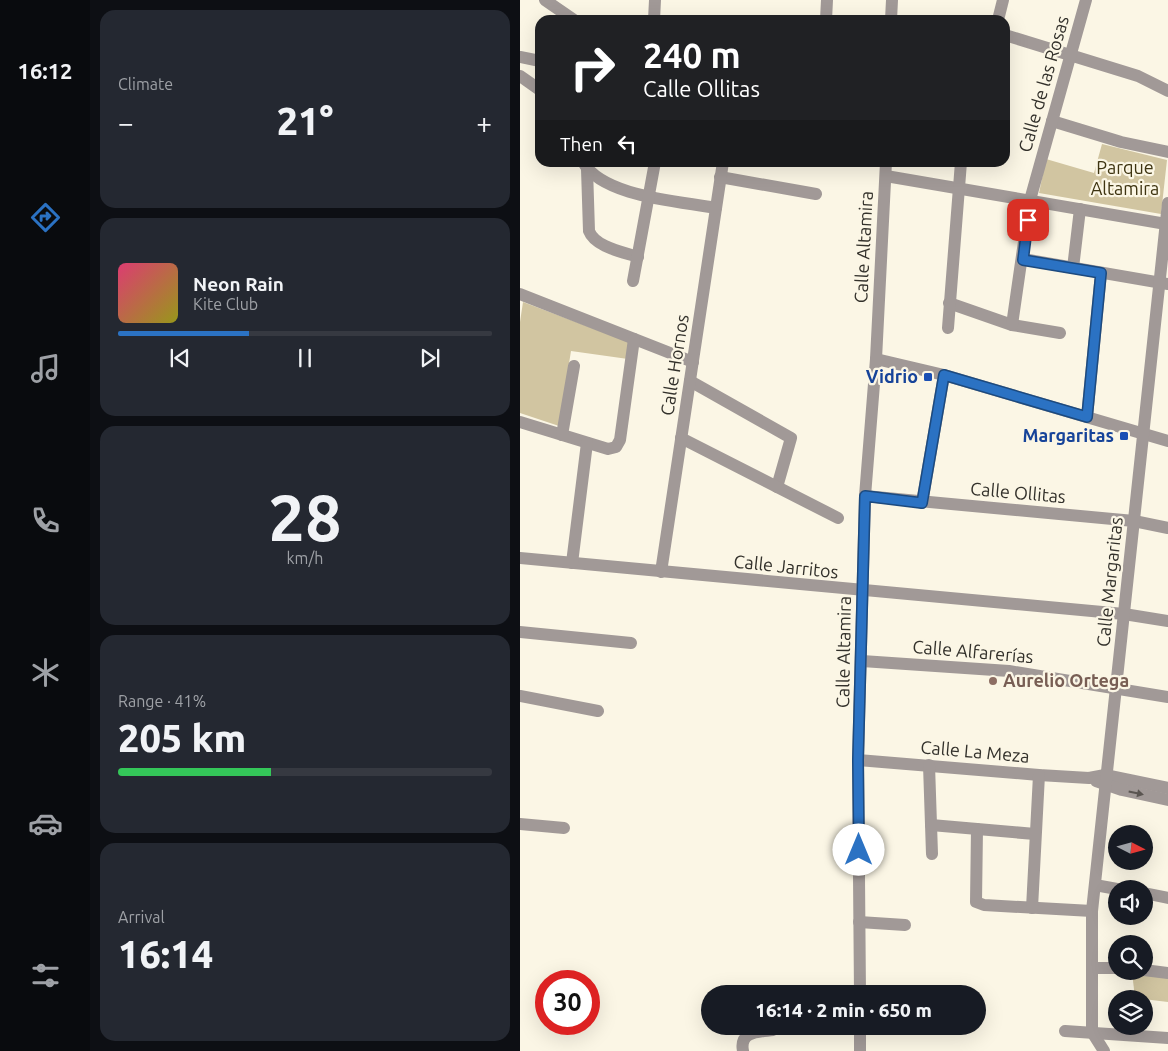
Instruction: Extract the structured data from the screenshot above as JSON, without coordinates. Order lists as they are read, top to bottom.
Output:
{
  "streets": {
    "street": [
      "Calle de las Rosas",
      "Calle Altamira",
      "Calle Hornos",
      "Calle Ollitas",
      "Calle Jarritos",
      "Calle Margaritas",
      "Calle Alfarerías",
      "Calle La Meza"
    ]
  },
  "crossings": [
    ["Calle Altamira", "Calle Ollitas"],
    ["Calle Altamira", "Calle Jarritos"],
    ["Calle Altamira", "Calle Alfarerías"],
    ["Calle Altamira", "Calle La Meza"],
    ["Calle Hornos", "Calle Jarritos"],
    ["Calle Ollitas", "Calle Margaritas"],
    ["Calle Jarritos", "Calle Margaritas"],
    ["Calle Margaritas", "Calle Alfarerías"],
    ["Calle Margaritas", "Calle La Meza"]
  ],
  "parks": ["Parque Altamira"],
  "places": {
    "transit": ["Vidrio", "Margaritas"],
    "other": ["Aurelio Ortega"]
  },
  "north": "right",
  "page": {
    "tabs": "16:12",
    "tile": [
      "Climate",
      ["28", "km/h"],
      ["Range · 41%", "205 km"],
      ["Arrival", "16:14"]
    ],
    "turn": ["240 m", "Calle Ollitas"],
    "heat": ["−", "21°", "+"],
    "then": "Then",
    "song": ["Neon Rain", "Kite Club"],
    "limit": "30",
    "trip": "16:14 · 2 min · 650 m"
  }
}
